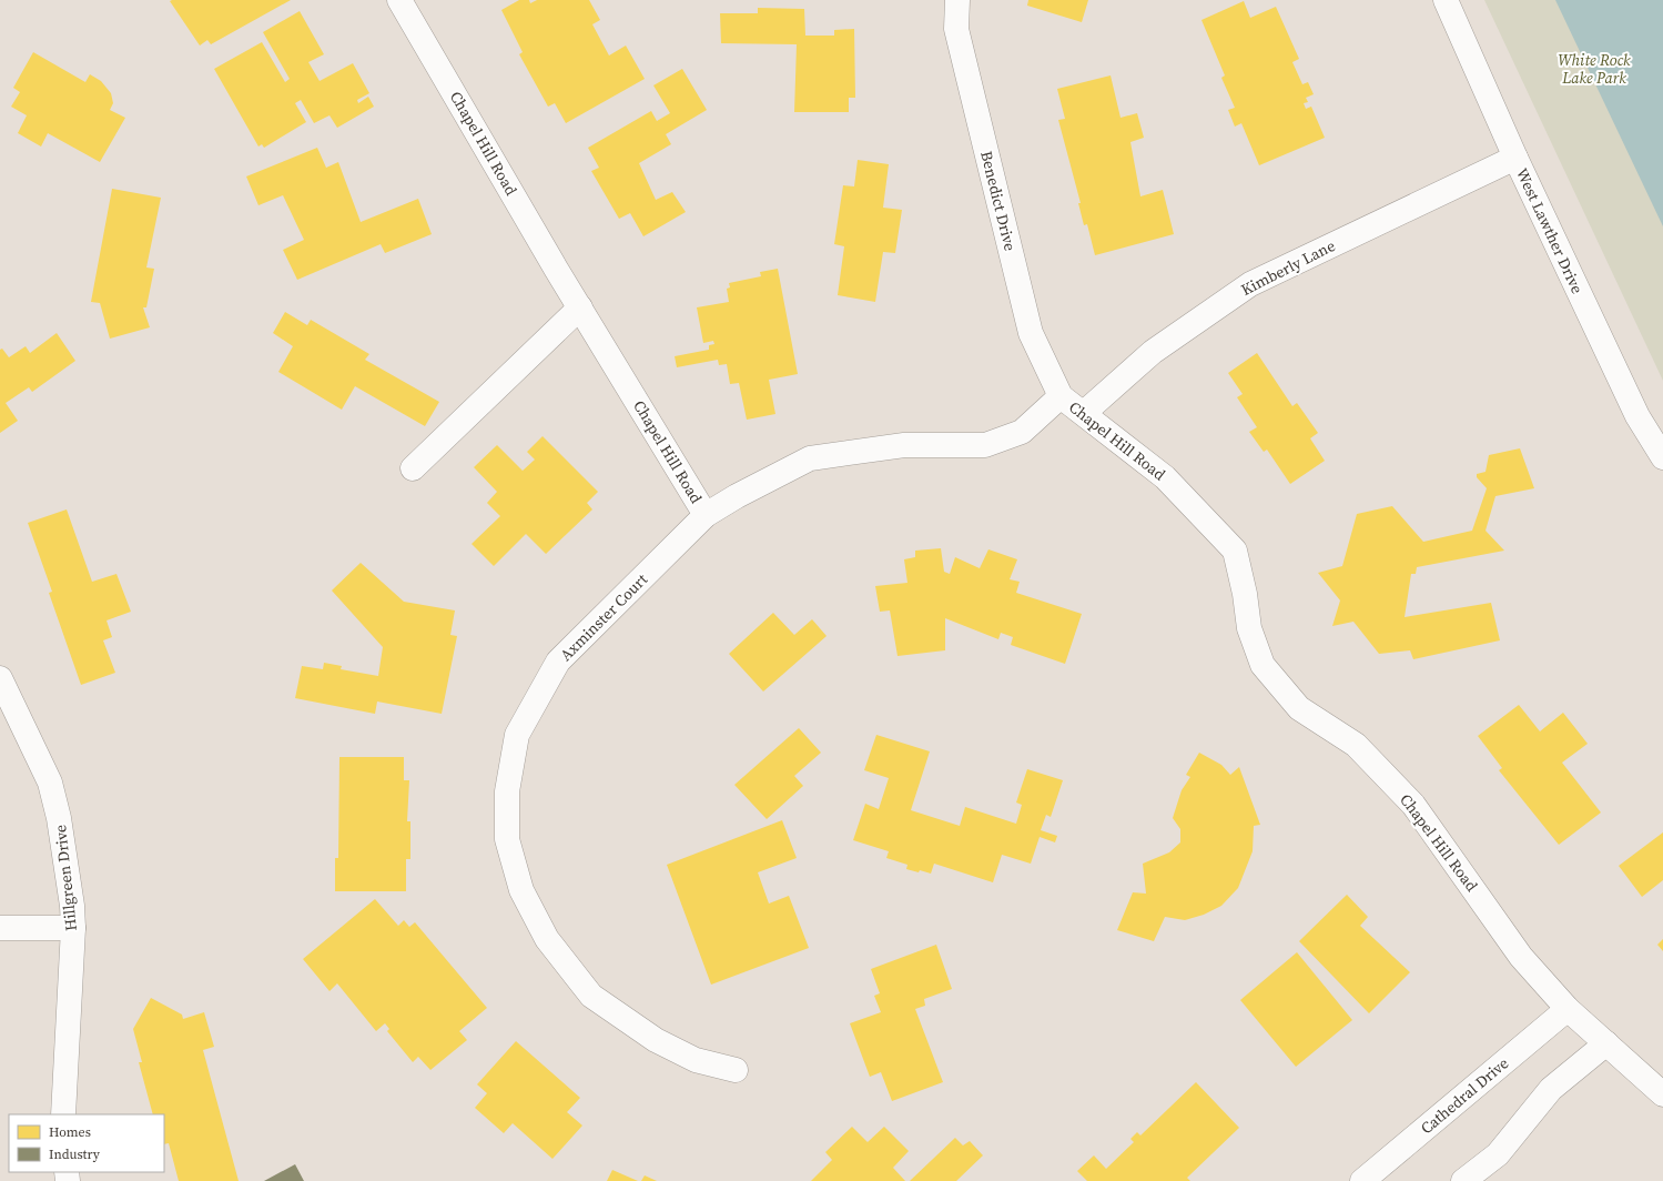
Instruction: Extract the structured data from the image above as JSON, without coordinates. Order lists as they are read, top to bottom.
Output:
{
  "streets": {
    "street": [
      "Chapel Hill Road",
      "Benedict Drive",
      "West Lawther Drive",
      "Kimberly Lane",
      "Axminster Court",
      "Hillgreen Drive",
      "Cathedral Drive"
    ]
  },
  "crossings": [
    ["Chapel Hill Road", "Benedict Drive"],
    ["Chapel Hill Road", "Kimberly Lane"],
    ["Chapel Hill Road", "Axminster Court"],
    ["Chapel Hill Road", "Cathedral Drive"],
    ["West Lawther Drive", "Kimberly Lane"]
  ],
  "parks": ["White Rock Lake Park"],
  "legend": ["Homes", "Industry"]
}
